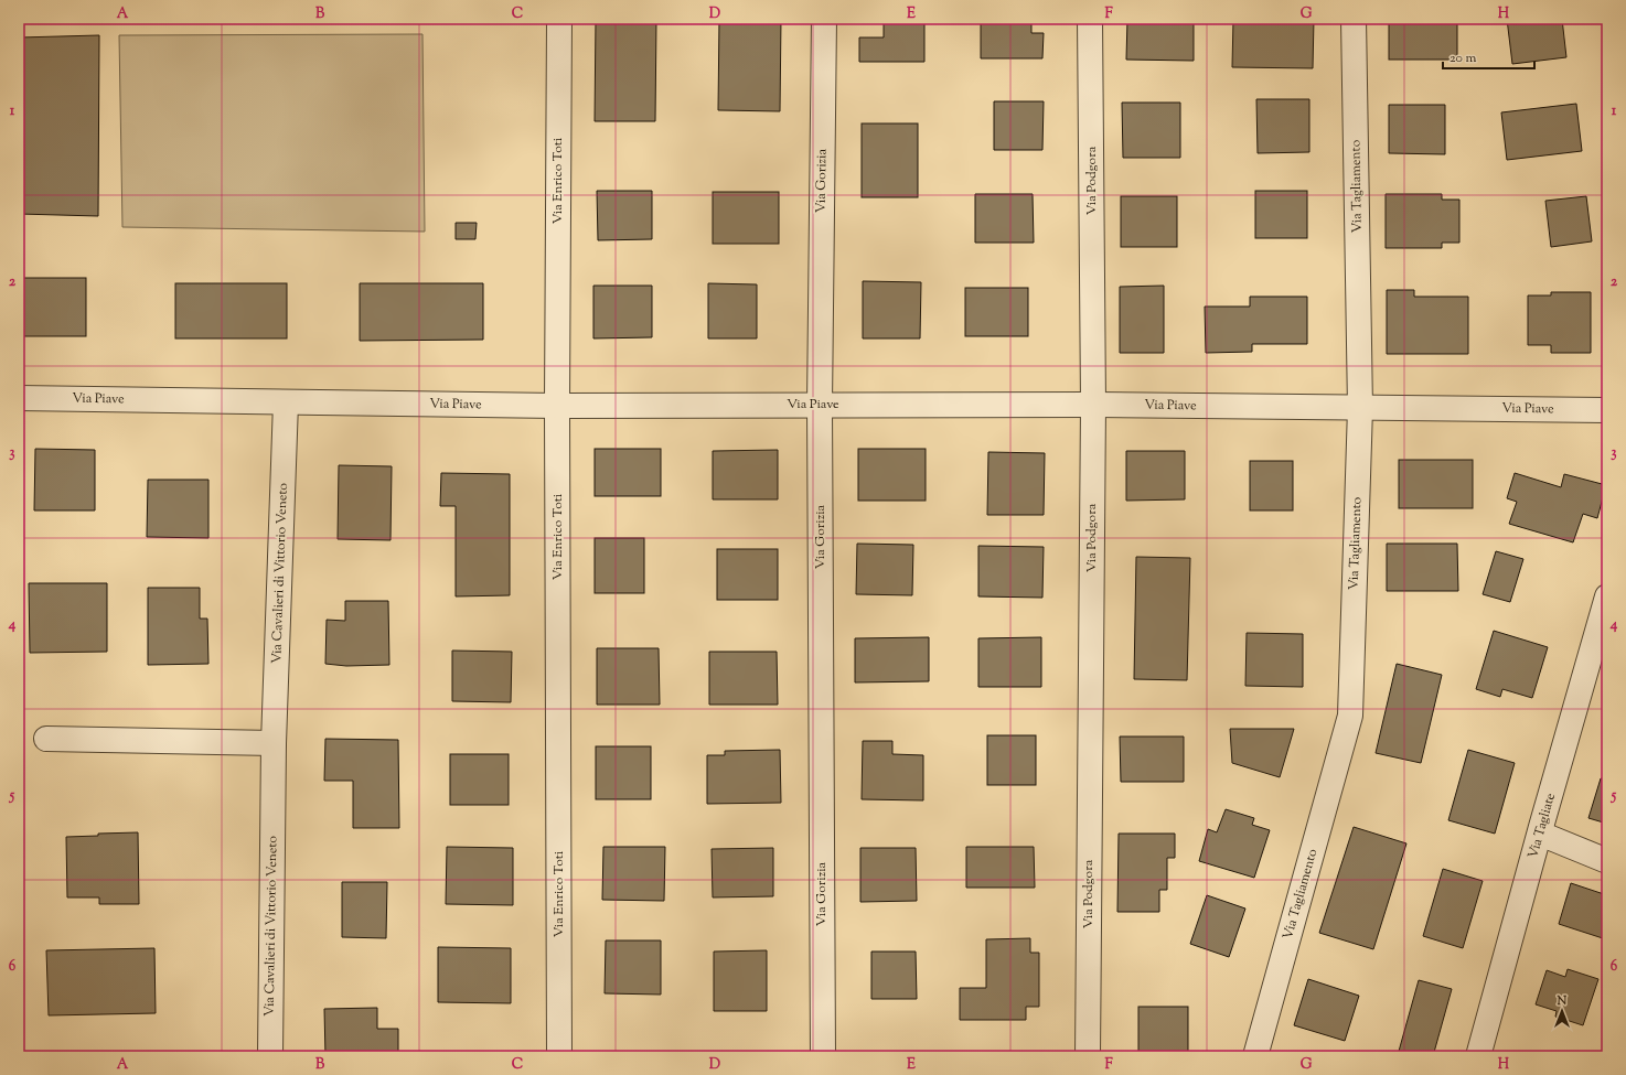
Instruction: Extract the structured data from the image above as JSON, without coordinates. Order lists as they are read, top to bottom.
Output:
{
  "streets": {
    "street": [
      "Via Enrico Toti",
      "Via Gorizia",
      "Via Podgora",
      "Via Tagliamento",
      "Via Piave",
      "Via Cavalieri di Vittorio Veneto",
      "Via Tagliate"
    ]
  },
  "crossings": [
    ["Via Enrico Toti", "Via Piave"],
    ["Via Gorizia", "Via Piave"],
    ["Via Podgora", "Via Piave"],
    ["Via Tagliamento", "Via Piave"],
    ["Via Piave", "Via Cavalieri di Vittorio Veneto"]
  ],
  "scale_bar": "20 m",
  "north": "top",
  "grid": {
    "columns": [
      "A",
      "B",
      "C",
      "D",
      "E",
      "F",
      "G",
      "H"
    ],
    "rows": [
      "1",
      "2",
      "3",
      "4",
      "5",
      "6"
    ]
  }
}
